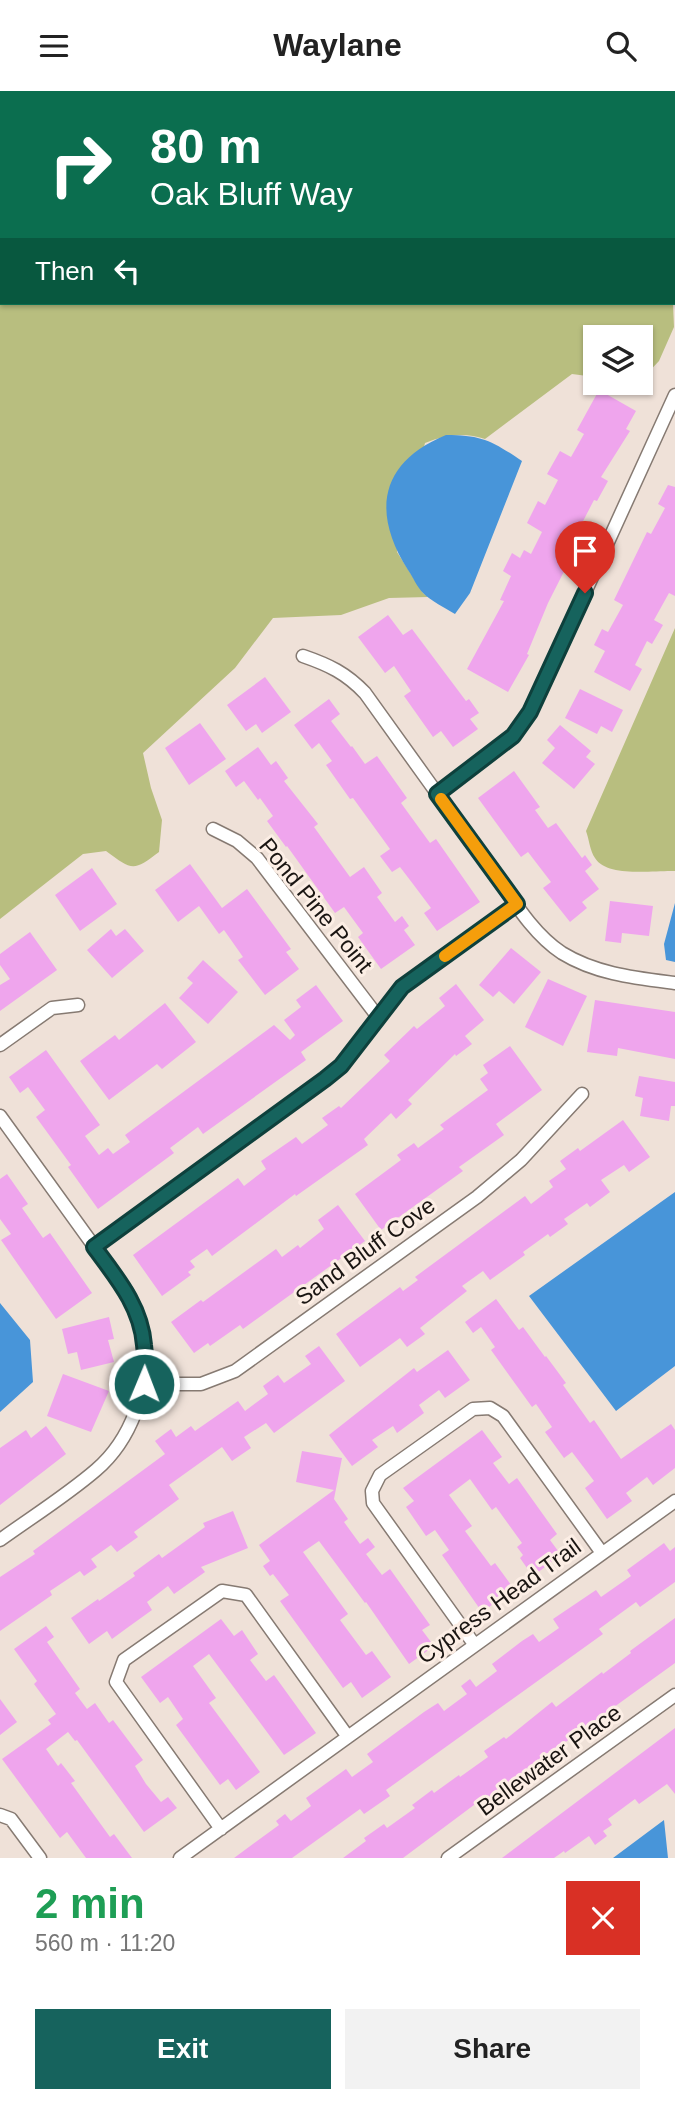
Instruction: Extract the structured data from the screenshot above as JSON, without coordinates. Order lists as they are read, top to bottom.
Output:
{
  "streets": {
    "street": [
      "Pond Pine Point",
      "Sand Bluff Cove",
      "Cypress Head Trail",
      "Bellewater Place"
    ]
  },
  "page": {
    "header": "Waylane",
    "turn": ["80 m", "Oak Bluff Way"],
    "then": "Then",
    "heading": ["2 min", "560 m · 11:20"],
    "buttons": ["Exit", "Share"]
  }
}
